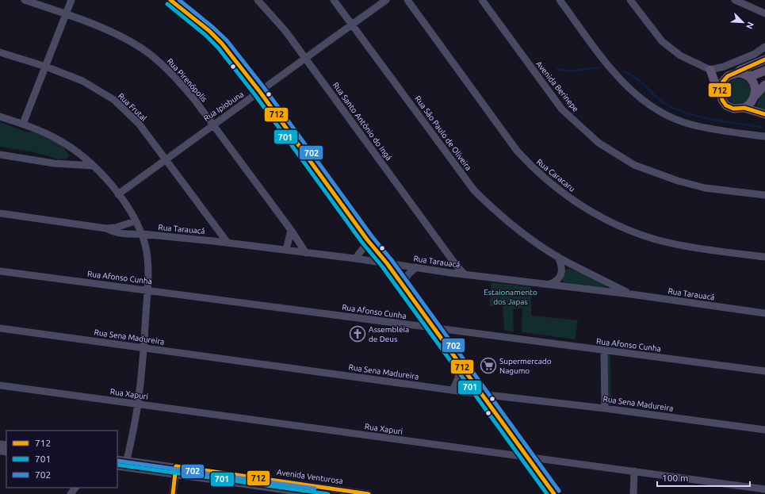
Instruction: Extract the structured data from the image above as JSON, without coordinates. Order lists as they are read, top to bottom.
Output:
{
  "streets": {
    "street": [
      "Rua Pirenópolis",
      "Avenida Berinepe",
      "Rua Ipiobuna",
      "Rua Frutal",
      "Rua Santo Antônio do Ingá",
      "Rua São Paulo de Oliveira",
      "Rua Caracaru",
      "Rua Tarauacá",
      "Rua Afonso Cunha",
      "Rua Sena Madureira",
      "Rua Xapuri",
      "Avenida Venturosa"
    ]
  },
  "crossings": [
    ["Rua Pirenópolis", "Rua Ipiobuna"],
    ["Rua Pirenópolis", "Rua Tarauacá"],
    ["Rua Ipiobuna", "Rua Frutal"],
    ["Rua Ipiobuna", "Rua Santo Antônio do Ingá"],
    ["Rua Ipiobuna", "Rua São Paulo de Oliveira"],
    ["Rua Frutal", "Rua Tarauacá"],
    ["Rua Santo Antônio do Ingá", "Rua Tarauacá"],
    ["Rua São Paulo de Oliveira", "Rua Tarauacá"]
  ],
  "parks": ["Estaionamento dos Japas"],
  "places": {
    "church": ["Assembléia de Deus"],
    "supermarket": ["Supermercado Nagumo"]
  },
  "lines": ["transit line 712", "transit line 702", "transit line 701"],
  "legend": ["712", "701", "702"],
  "scale_bar": "100 m",
  "north": "bottom right"
}
